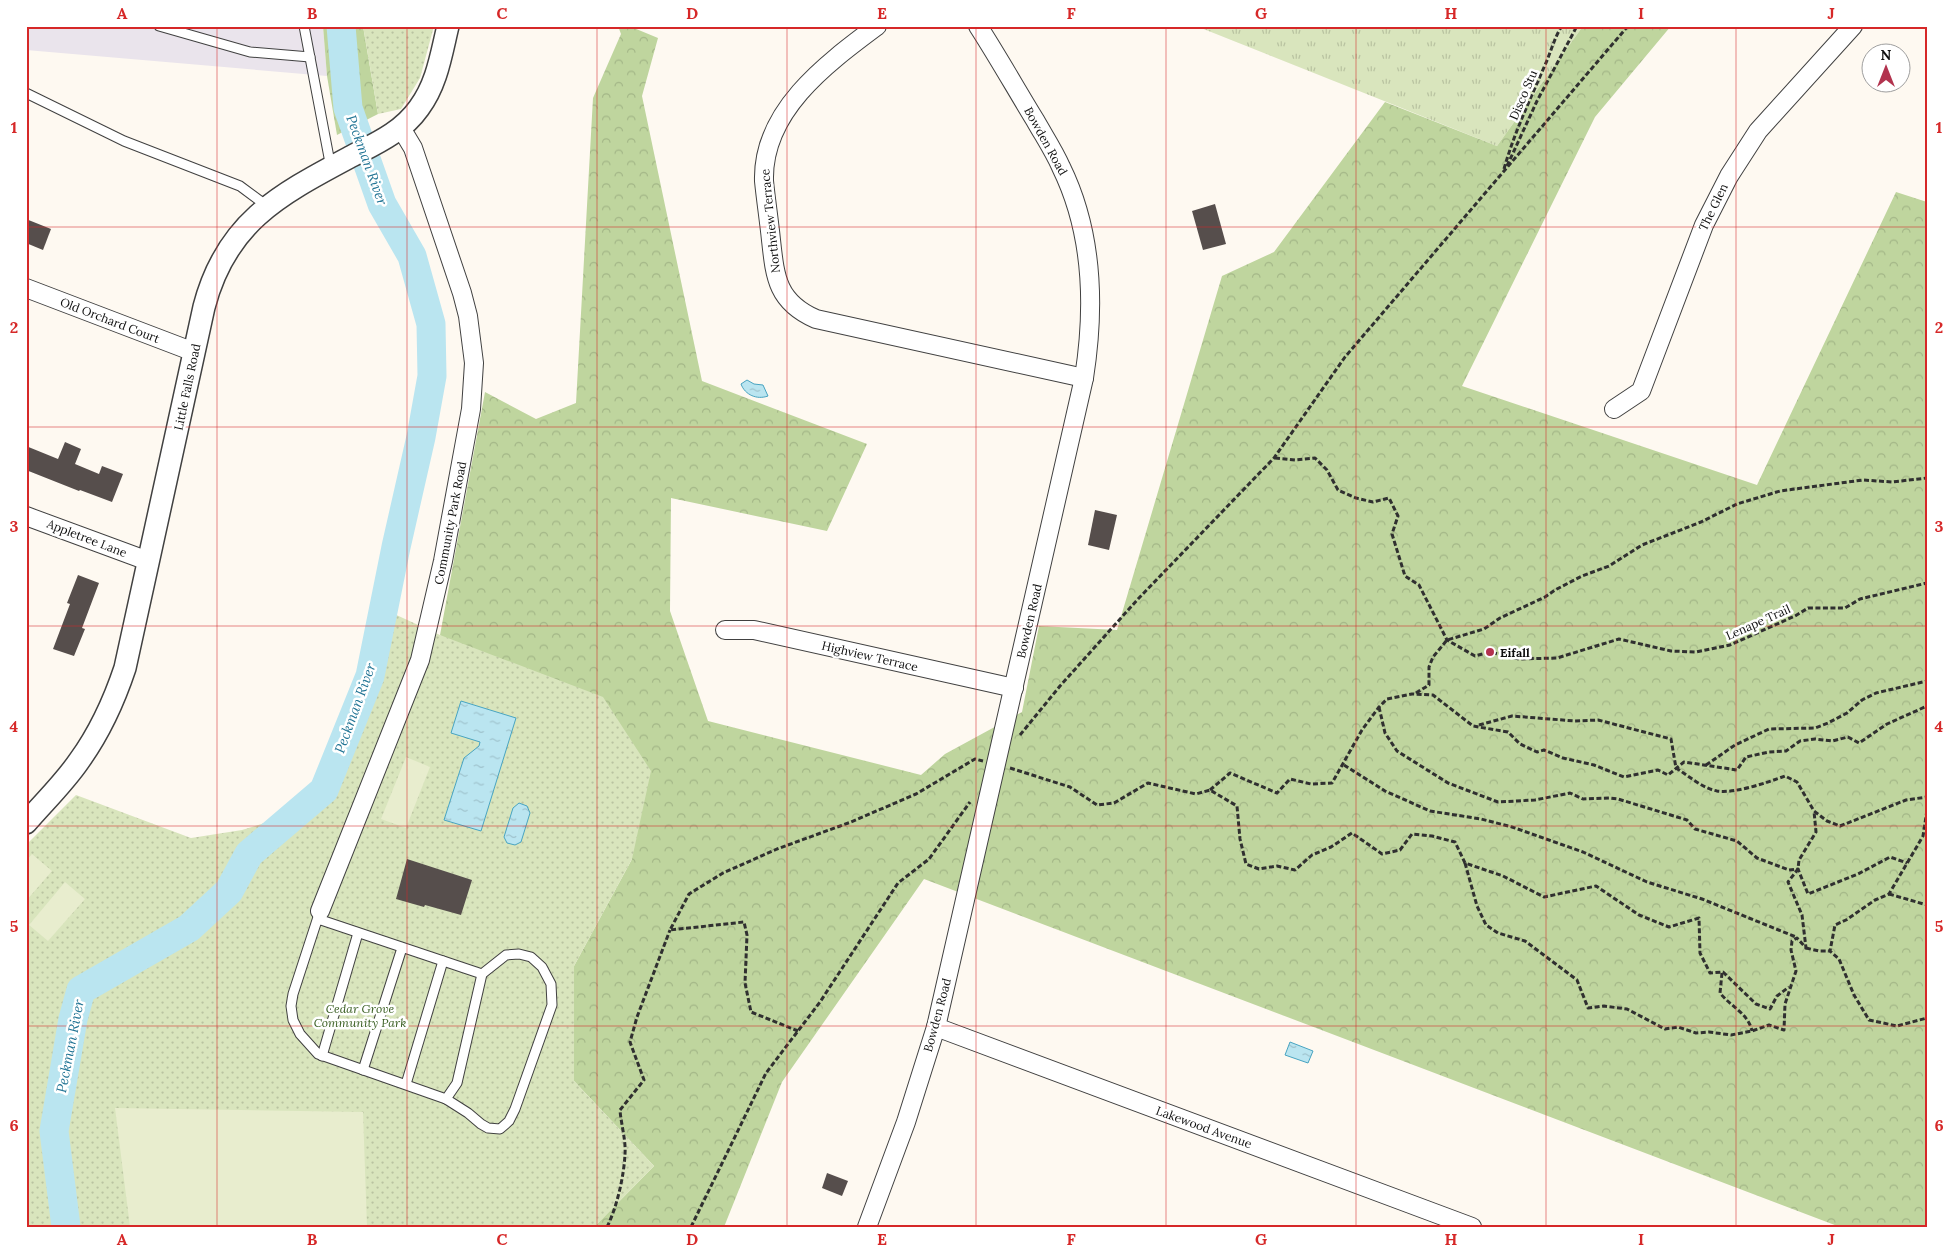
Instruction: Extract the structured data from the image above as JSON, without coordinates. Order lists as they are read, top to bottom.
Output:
{
  "streets": {
    "street": [
      "Bowden Road",
      "The Glen",
      "Northview Terrace",
      "Old Orchard Court",
      "Little Falls Road",
      "Community Park Road",
      "Appletree Lane",
      "Highview Terrace",
      "Lakewood Avenue"
    ],
    "path": ["Disco Stu", "Lenape Trail"]
  },
  "crossings": [
    ["Bowden Road", "Northview Terrace"],
    ["Bowden Road", "Highview Terrace"],
    ["Bowden Road", "Lakewood Avenue"],
    ["Old Orchard Court", "Little Falls Road"],
    ["Little Falls Road", "Community Park Road"],
    ["Little Falls Road", "Appletree Lane"]
  ],
  "water": ["Peckman River"],
  "parks": ["Cedar Grove Community Park"],
  "places": ["Eifall"],
  "north": "top",
  "grid": {
    "columns": [
      "A",
      "B",
      "C",
      "D",
      "E",
      "F",
      "G",
      "H",
      "I",
      "J"
    ],
    "rows": [
      "1",
      "2",
      "3",
      "4",
      "5",
      "6"
    ]
  }
}
